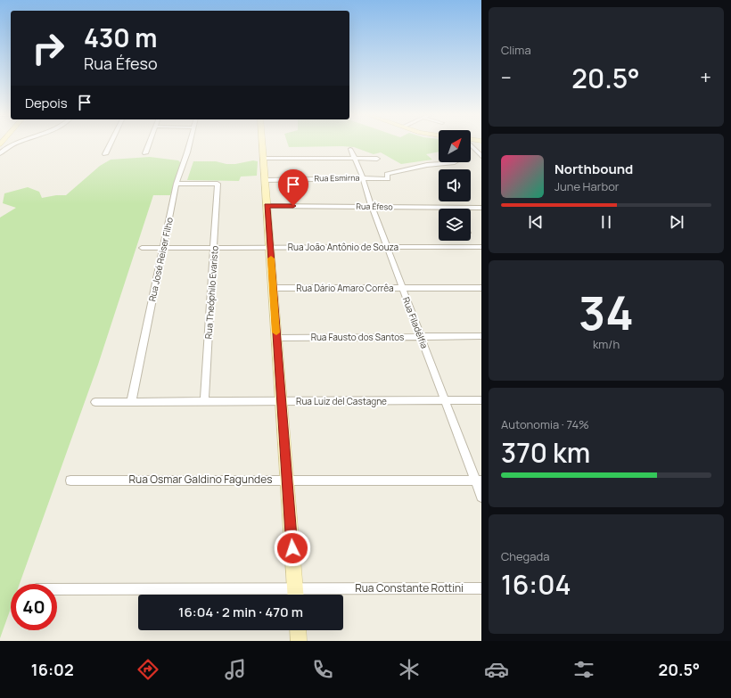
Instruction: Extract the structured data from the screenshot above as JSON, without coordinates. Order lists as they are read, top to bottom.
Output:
{
  "streets": {
    "street": [
      "Rua Esmirna",
      "Rua Éfeso",
      "Rua João Antônio de Souza",
      "Rua José Reiser Filho",
      "Rua Dário Amaro Corrêa",
      "Rua Theóphilo Evaristo",
      "Rua Filadélfia",
      "Rua Fausto dos Santos",
      "Rua Luiz del Castagne",
      "Rua Osmar Galdino Fagundes",
      "Rua Constante Rottini"
    ]
  },
  "crossings": [
    ["Rua Esmirna", "Rua Filadélfia"],
    ["Rua Éfeso", "Rua Filadélfia"],
    ["Rua João Antônio de Souza", "Rua José Reiser Filho"],
    ["Rua João Antônio de Souza", "Rua Theóphilo Evaristo"],
    ["Rua João Antônio de Souza", "Rua Filadélfia"],
    ["Rua José Reiser Filho", "Rua Theóphilo Evaristo"],
    ["Rua José Reiser Filho", "Rua Luiz del Castagne"],
    ["Rua Dário Amaro Corrêa", "Rua Filadélfia"],
    ["Rua Theóphilo Evaristo", "Rua Luiz del Castagne"],
    ["Rua Filadélfia", "Rua Fausto dos Santos"],
    ["Rua Filadélfia", "Rua Luiz del Castagne"],
    ["Rua Filadélfia", "Rua Osmar Galdino Fagundes"]
  ],
  "north": "top right",
  "page": {
    "tile": [
      "Clima",
      ["34", "km/h"],
      ["Autonomia · 74%", "370 km"],
      ["Chegada", "16:04"]
    ],
    "turn": ["430 m", "Rua Éfeso"],
    "heat": ["−", "20.5°", "+"],
    "then": "Depois",
    "song": ["Northbound", "June Harbor"],
    "limit": "40",
    "trip": "16:04 · 2 min · 470 m",
    "tabs": ["16:02", "20.5°"]
  }
}
